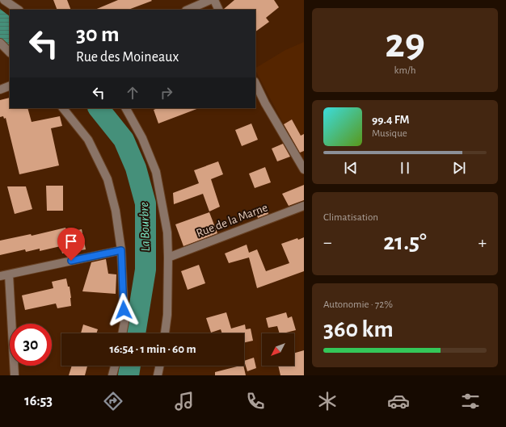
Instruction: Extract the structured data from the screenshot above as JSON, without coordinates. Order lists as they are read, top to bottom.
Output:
{
  "streets": {
    "street": ["Rue de la Marne"]
  },
  "water": ["La Bourbre"],
  "north": "bottom left",
  "page": {
    "tile": [
      ["29", "km/h"],
      "Climatisation",
      ["Autonomie · 72%", "360 km"]
    ],
    "turn": ["30 m", "Rue des Moineaux"],
    "song": ["99.4 FM", "Musique"],
    "heat": ["−", "21.5°", "+"],
    "limit": "30",
    "trip": "16:54 · 1 min · 60 m",
    "tabs": "16:53"
  }
}
